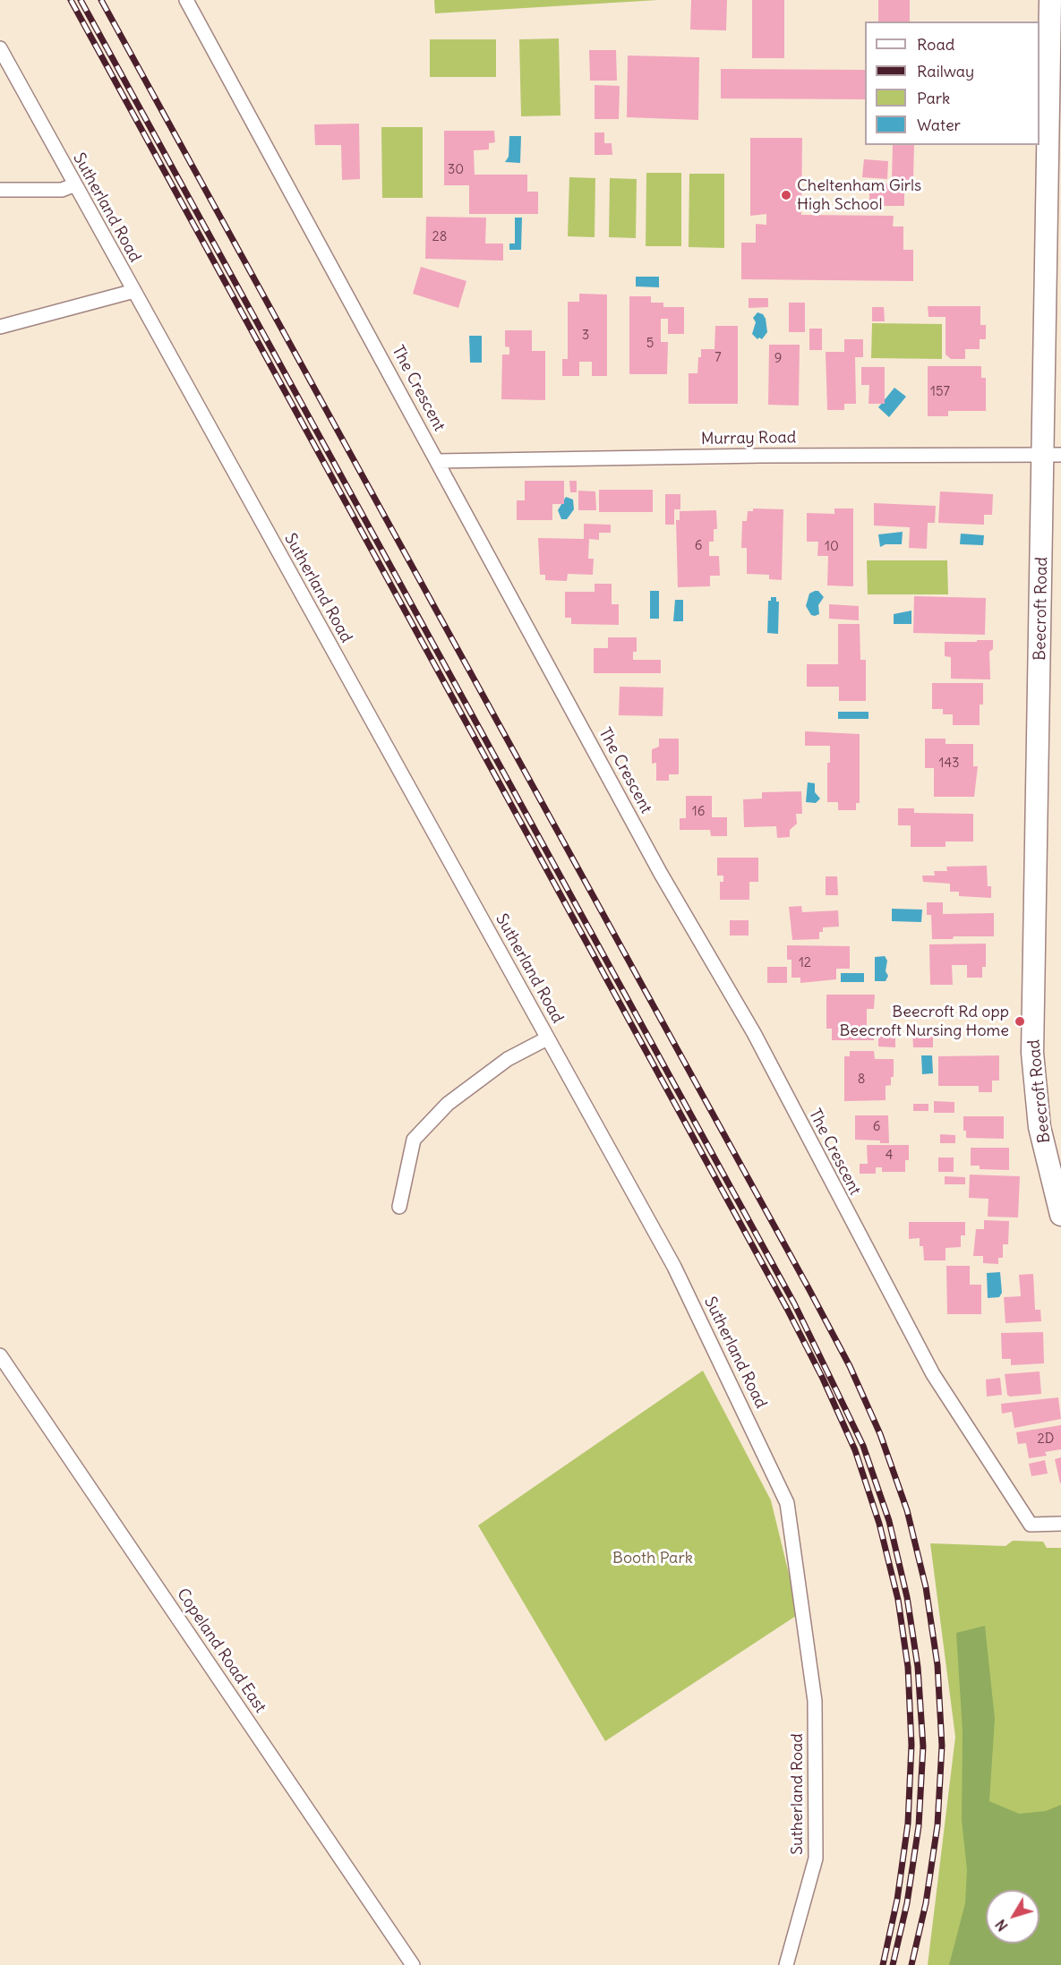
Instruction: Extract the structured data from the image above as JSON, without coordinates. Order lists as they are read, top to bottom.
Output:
{
  "streets": {
    "main road": ["Beecroft Road"],
    "street": [
      "Sutherland Road",
      "The Crescent",
      "Murray Road",
      "Copeland Road East"
    ]
  },
  "crossings": [
    ["The Crescent", "Murray Road"],
    ["Murray Road", "Beecroft Road"]
  ],
  "parks": ["Booth Park"],
  "places": ["Cheltenham Girls High School", "Beecroft Rd opp Beecroft Nursing Home"],
  "house_numbers": [
    "30",
    "28",
    "3",
    "5",
    "7",
    "9",
    "157",
    "6",
    "10",
    "143",
    "16",
    "12",
    "8",
    "6",
    "4",
    "2D"
  ],
  "legend": [
    "Road",
    "Railway",
    "Park",
    "Water"
  ],
  "north": "bottom left"
}
